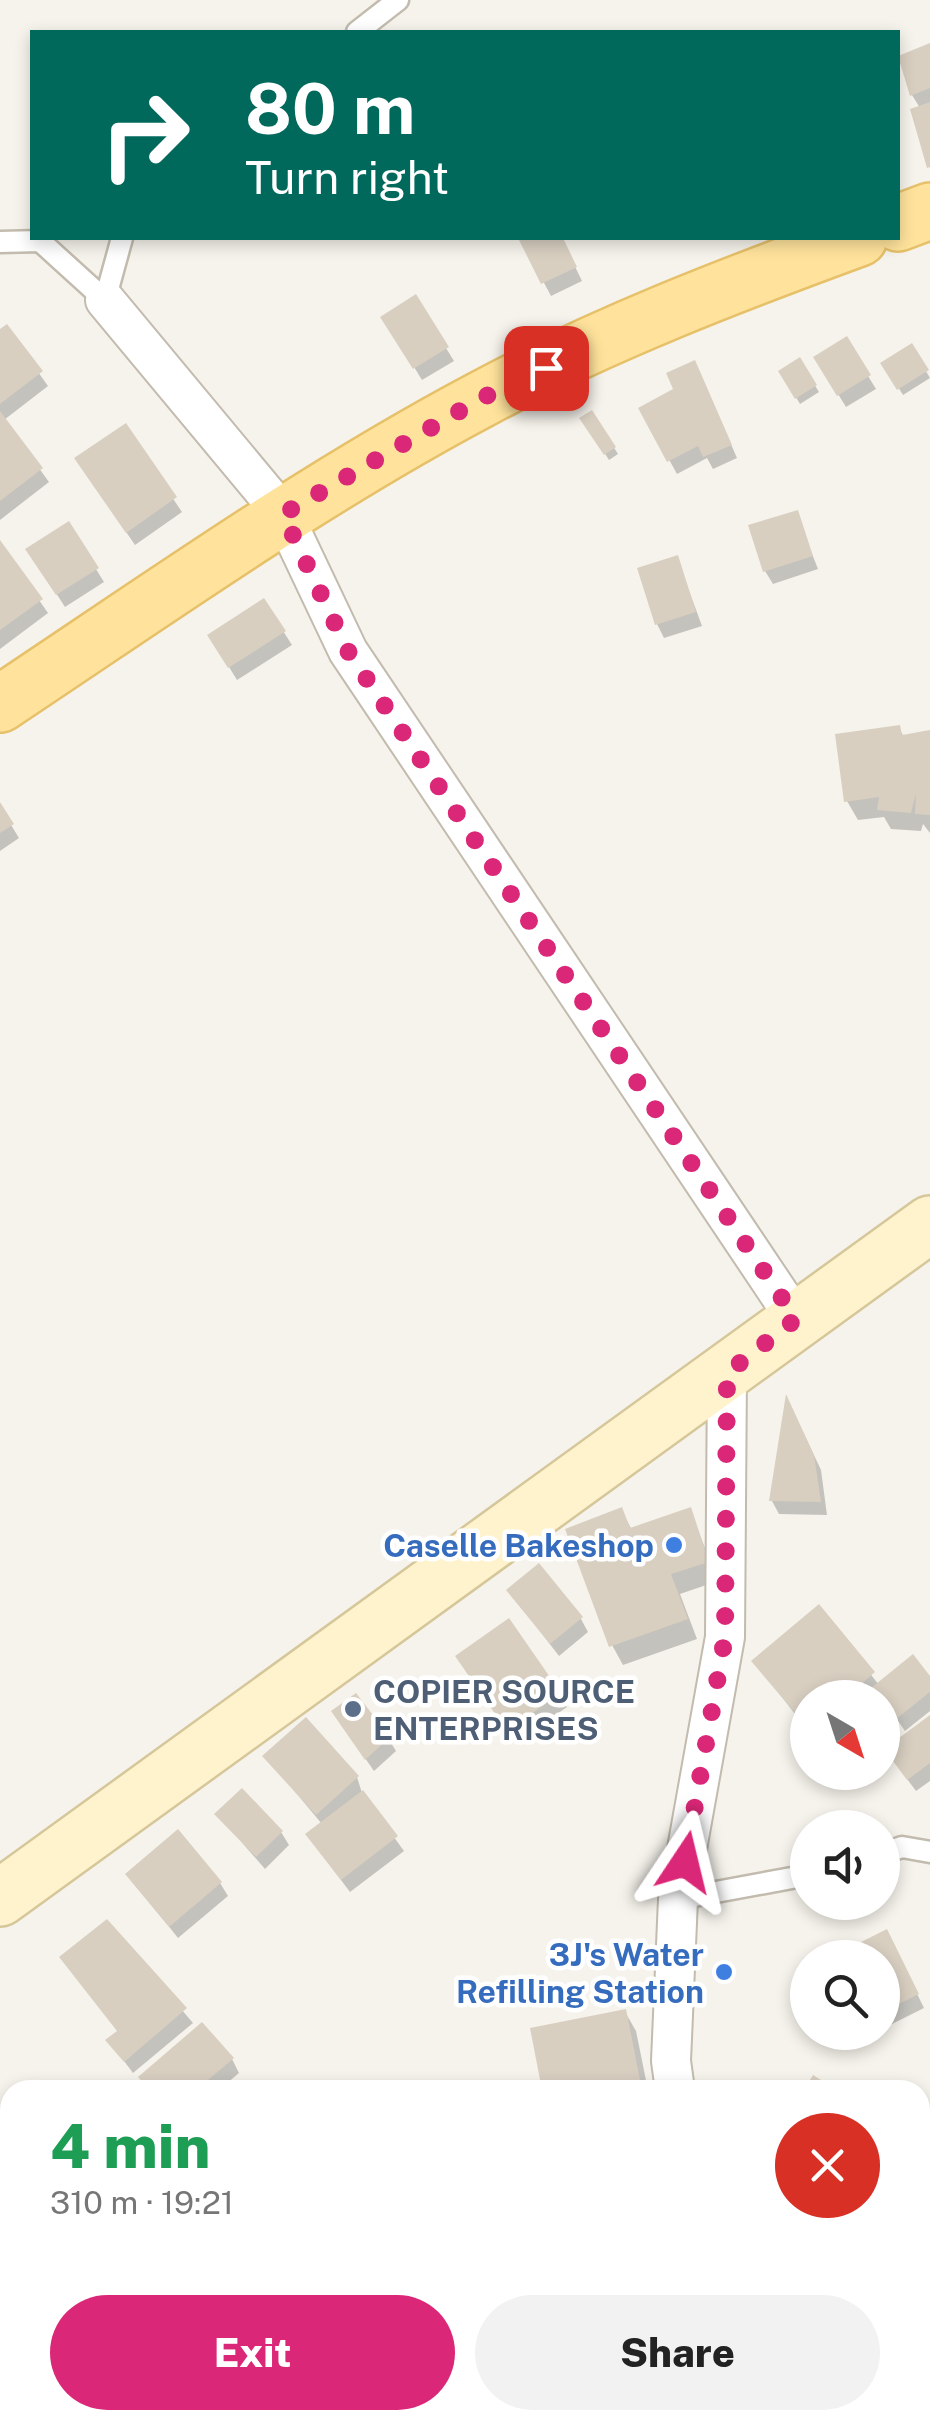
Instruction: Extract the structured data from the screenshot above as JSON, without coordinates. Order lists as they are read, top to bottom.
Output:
{
  "places": ["Caselle Bakeshop", "COPIER SOURCE ENTERPRISES", "3J's Water Refilling Station"],
  "north": "bottom right",
  "page": {
    "turn": ["80 m", "Turn right"],
    "heading": ["4 min", "310 m · 19:21"],
    "buttons": ["Exit", "Share"]
  }
}
